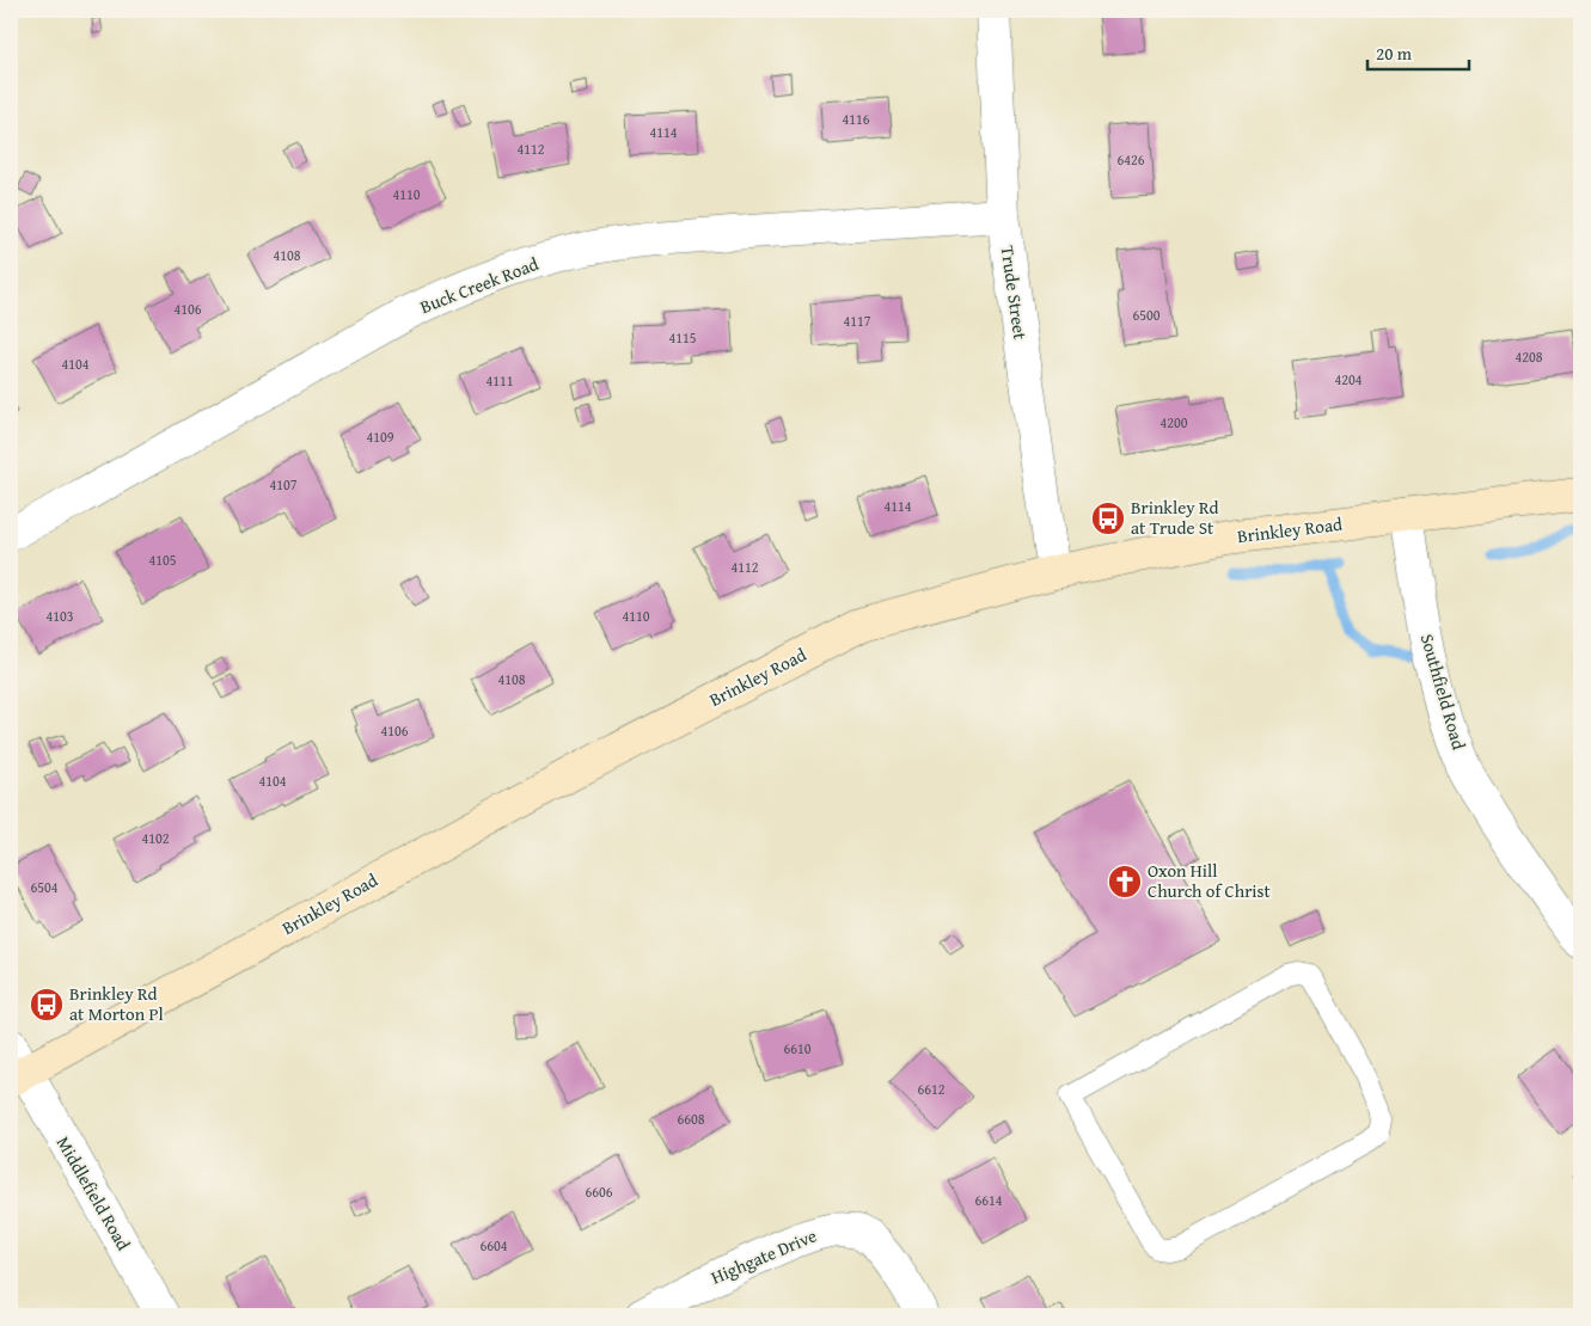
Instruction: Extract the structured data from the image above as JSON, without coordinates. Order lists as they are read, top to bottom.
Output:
{
  "streets": {
    "main road": ["Brinkley Road"],
    "street": [
      "Buck Creek Road",
      "Trude Street",
      "Southfield Road",
      "Middlefield Road",
      "Highgate Drive"
    ]
  },
  "crossings": [
    ["Buck Creek Road", "Trude Street"],
    ["Trude Street", "Brinkley Road"],
    ["Brinkley Road", "Southfield Road"],
    ["Brinkley Road", "Middlefield Road"]
  ],
  "places": {
    "bus stop": ["Brinkley Rd at Trude St", "Brinkley Rd at Morton Pl"],
    "church": ["Oxon Hill Church of Christ"]
  },
  "house_numbers": [
    "4116",
    "4114",
    "4112",
    "6426",
    "4110",
    "4108",
    "4106",
    "6500",
    "4117",
    "4115",
    "4208",
    "4104",
    "4204",
    "4111",
    "4200",
    "4109",
    "4107",
    "4114",
    "4105",
    "4112",
    "4103",
    "4110",
    "4108",
    "4106",
    "4104",
    "4102",
    "6504",
    "6610",
    "6612",
    "6608",
    "6606",
    "6614",
    "6604"
  ],
  "scale_bar": "20 m"
}
